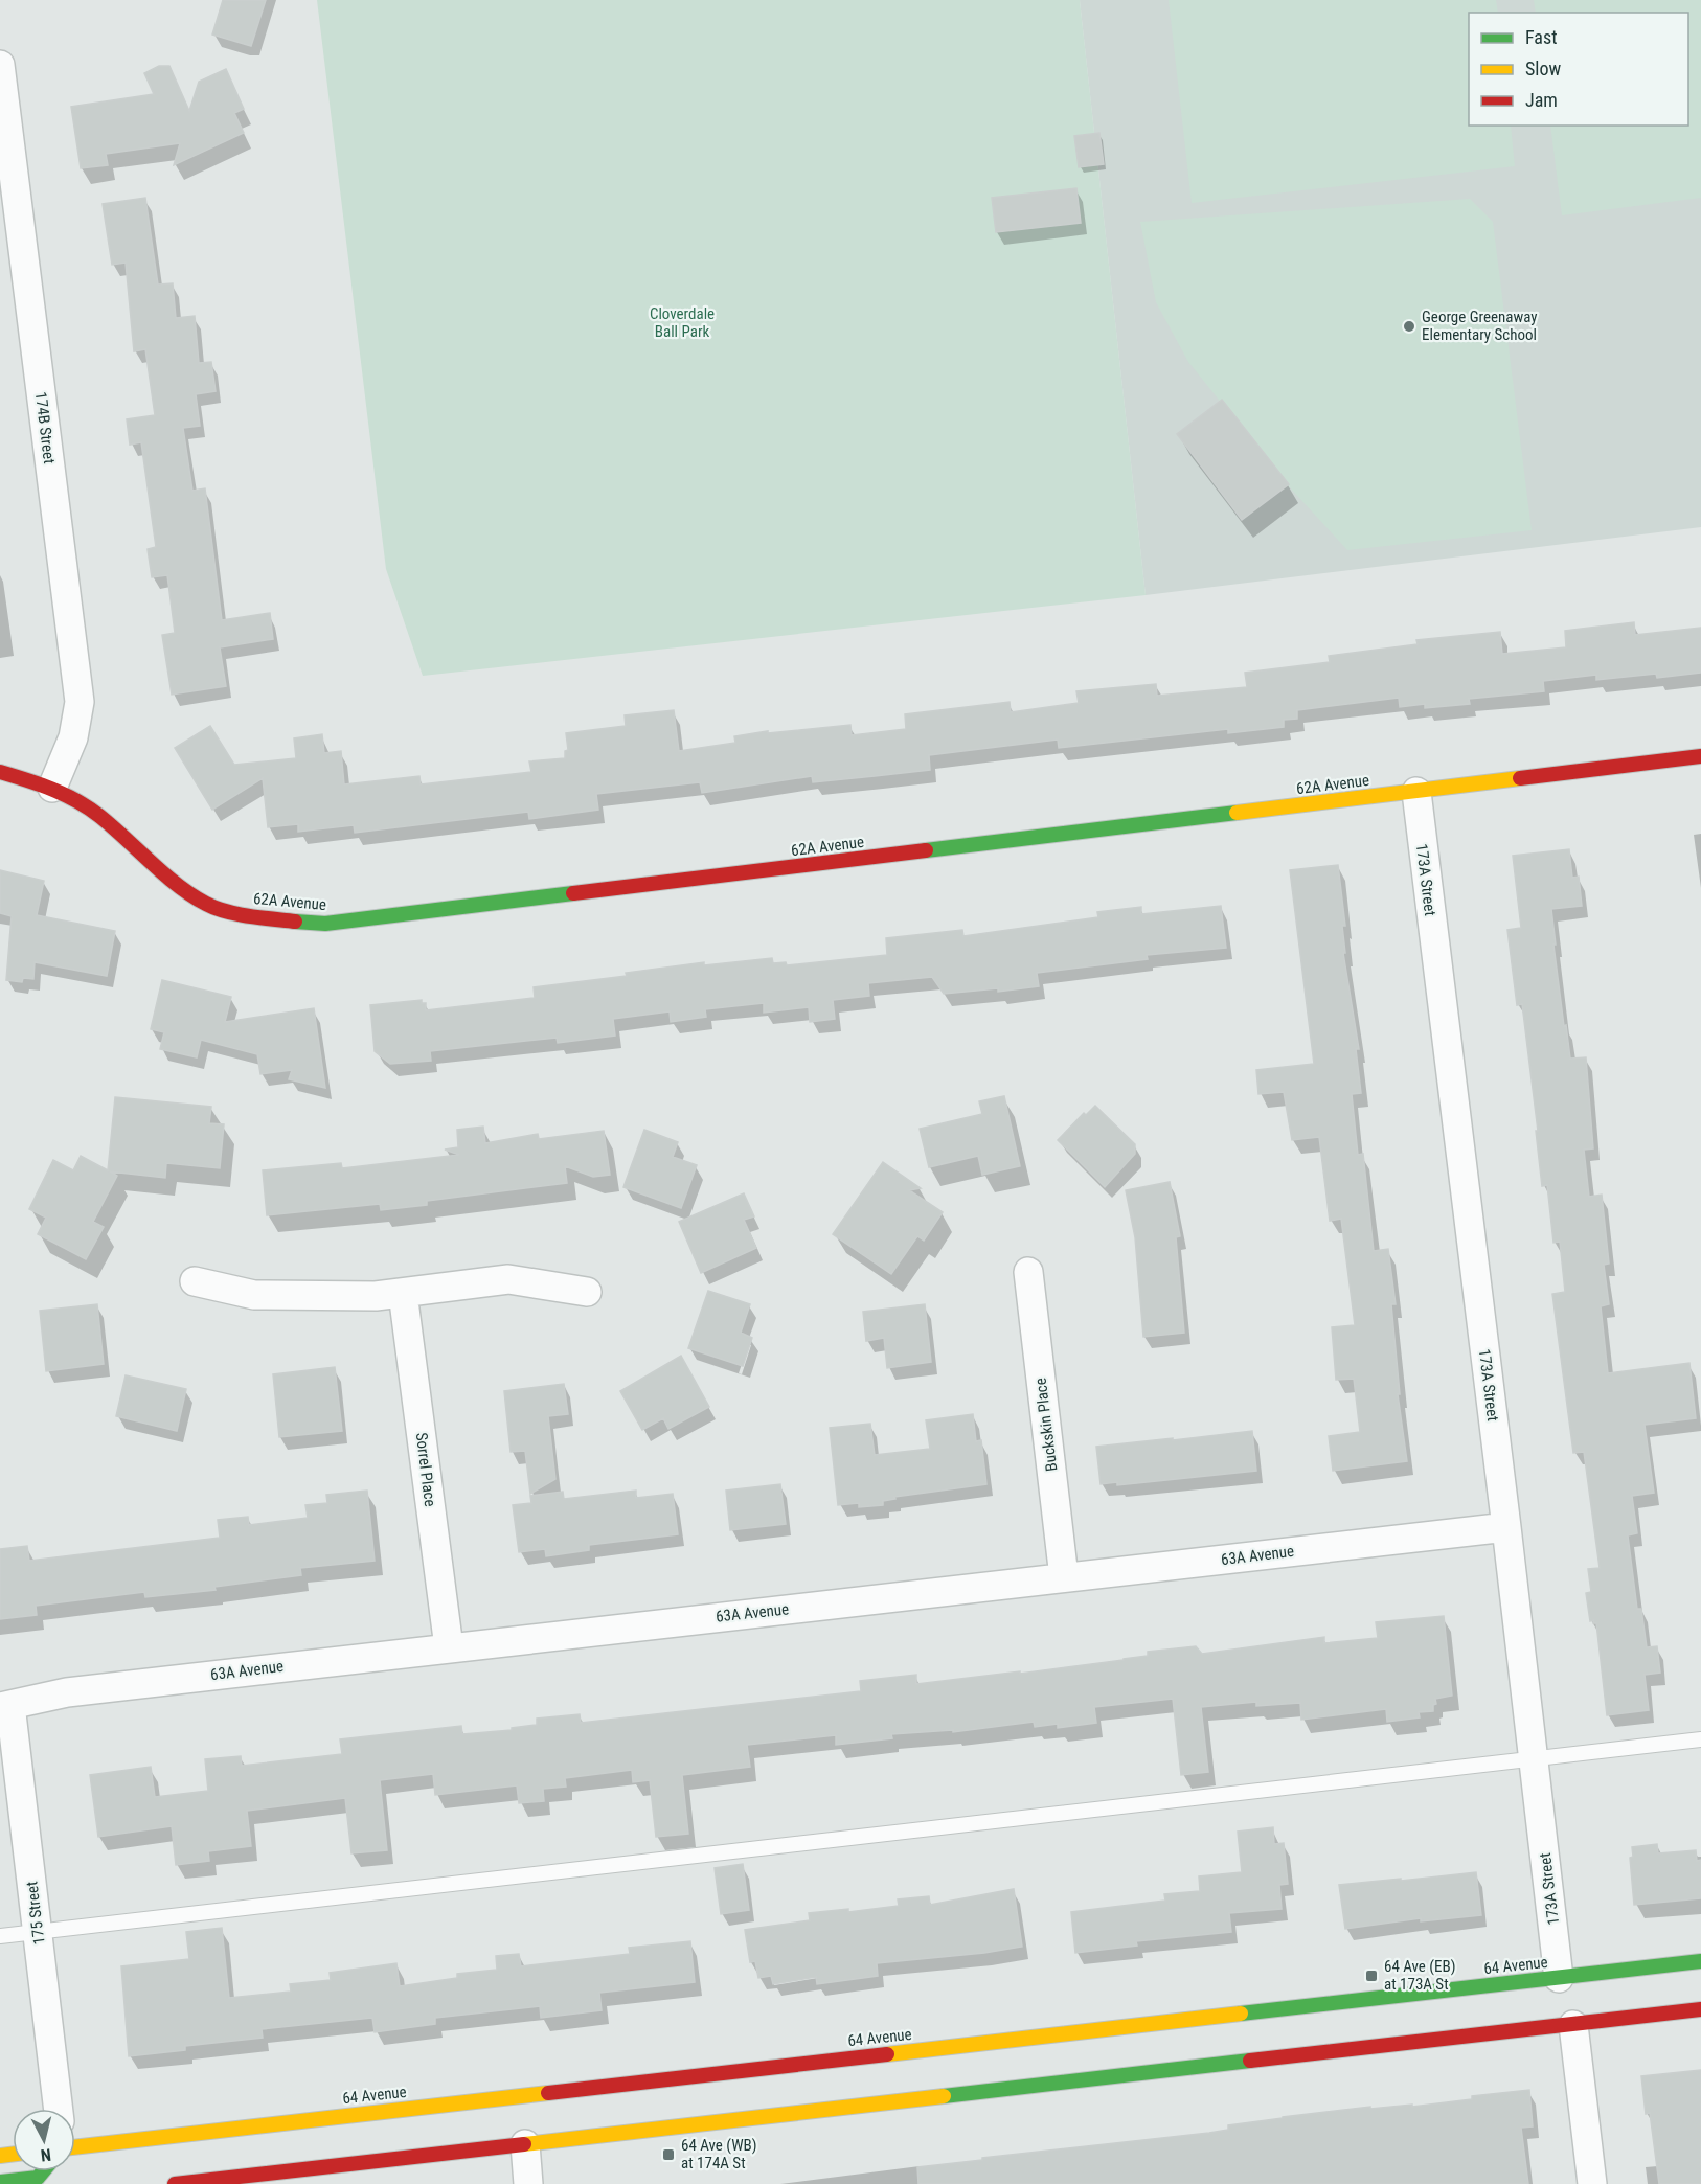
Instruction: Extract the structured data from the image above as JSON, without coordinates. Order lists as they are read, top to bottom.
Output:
{
  "streets": {
    "main road": ["62A Avenue", "64 Avenue"],
    "street": [
      "174B Street",
      "173A Street",
      "Buckskin Place",
      "Sorrel Place",
      "63A Avenue",
      "175 Street"
    ]
  },
  "crossings": [
    ["174B Street", "62A Avenue"],
    ["62A Avenue", "173A Street"],
    ["173A Street", "63A Avenue"],
    ["173A Street", "64 Avenue"],
    ["Buckskin Place", "63A Avenue"],
    ["Sorrel Place", "63A Avenue"],
    ["63A Avenue", "175 Street"]
  ],
  "parks": ["Cloverdale Ball Park"],
  "places": {
    "other": ["George Greenaway Elementary School"],
    "transit": ["64 Ave (EB) at 173A St", "64 Ave (WB) at 174A St"]
  },
  "legend": ["Fast", "Slow", "Jam"],
  "north": "bottom"
}
